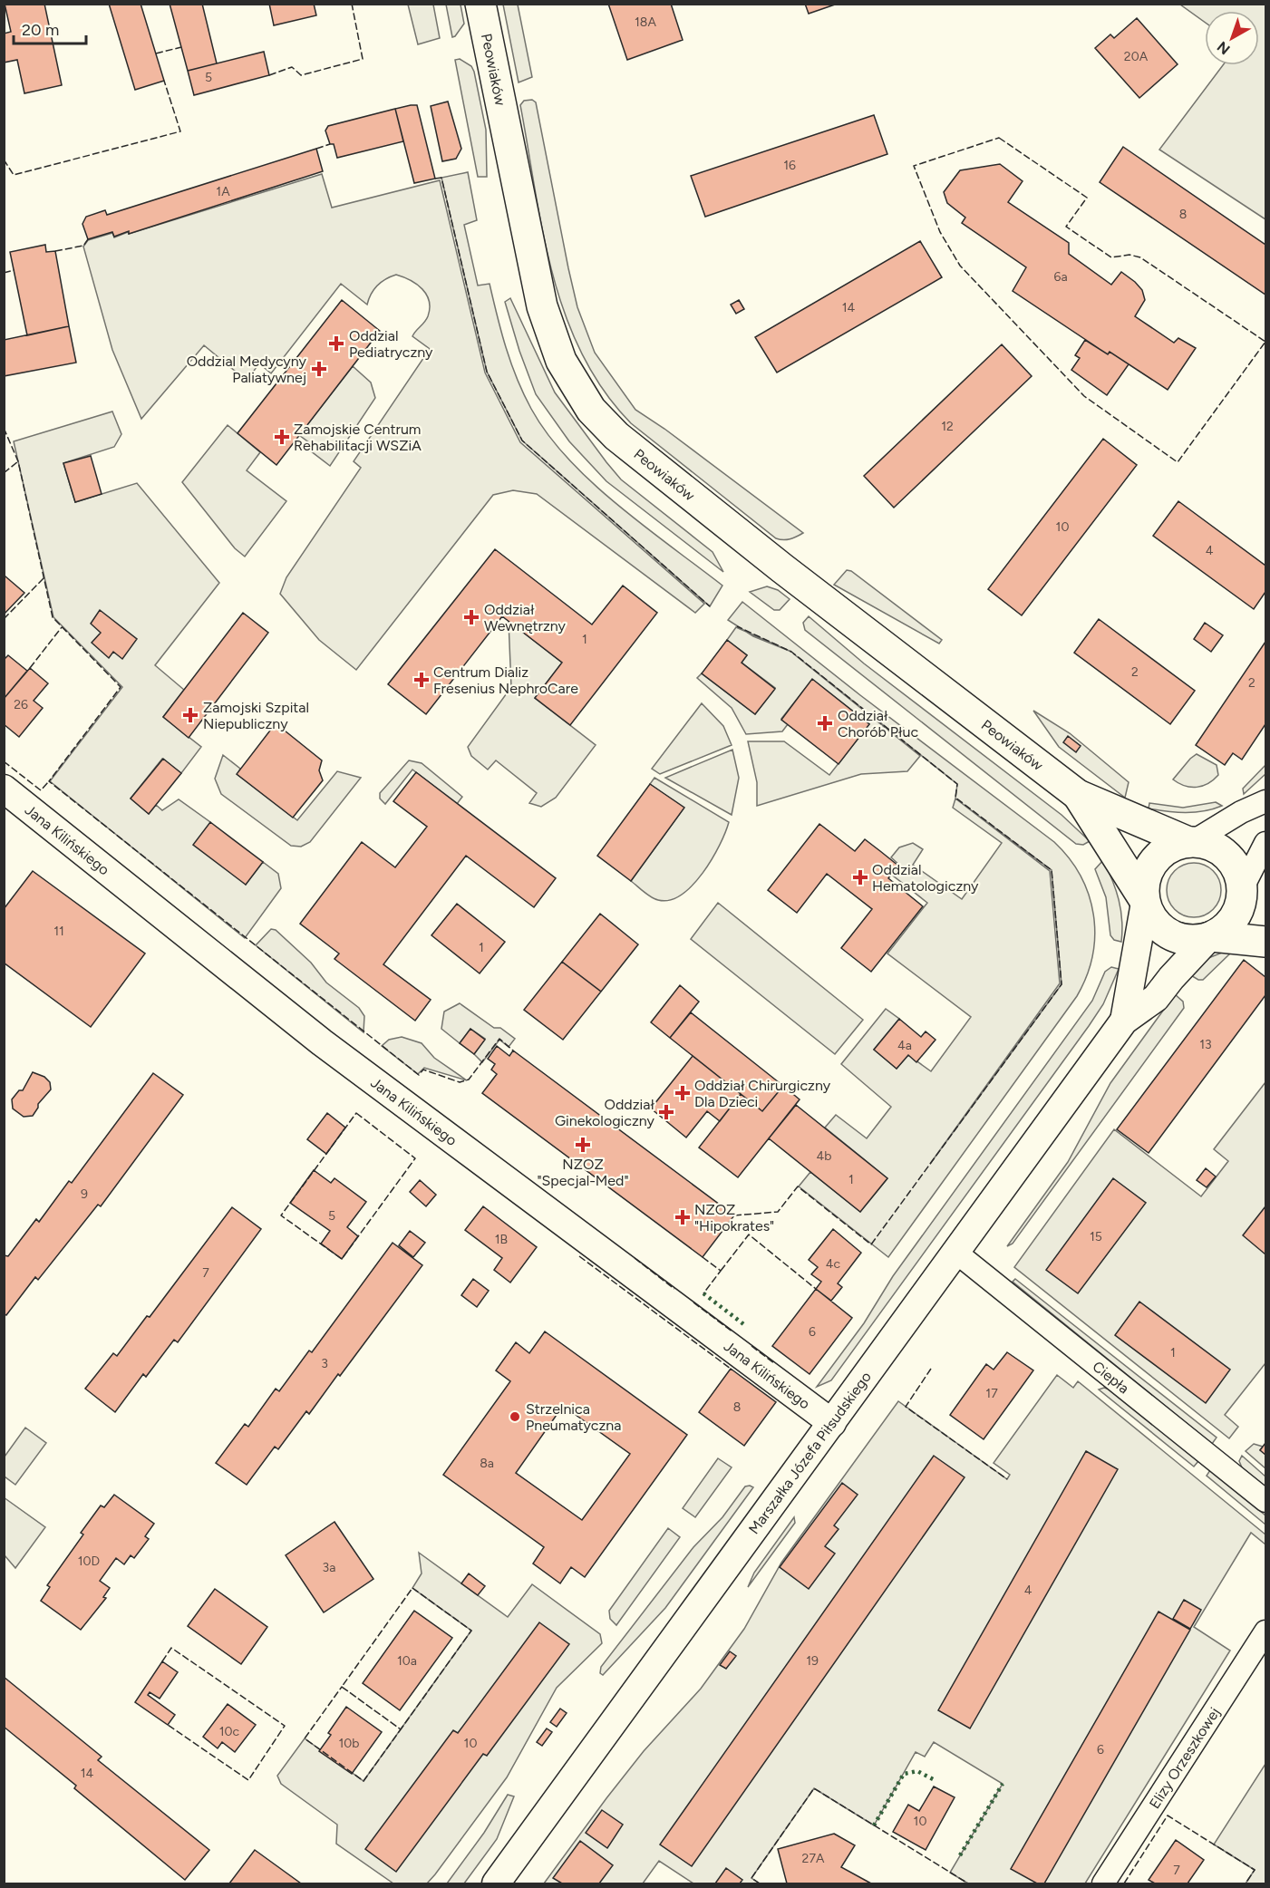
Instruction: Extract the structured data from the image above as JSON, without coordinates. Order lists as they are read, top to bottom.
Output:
{
  "streets": {
    "main road": ["Peowiaków"],
    "street": [
      "Jana Kilińskiego",
      "Ciepła",
      "Marszałka Józefa Piłsudskiego",
      "Elizy Orzeszkowej"
    ]
  },
  "crossings": [
    ["Peowiaków", "Marszałka Józefa Piłsudskiego"],
    ["Jana Kilińskiego", "Marszałka Józefa Piłsudskiego"],
    ["Ciepła", "Marszałka Józefa Piłsudskiego"]
  ],
  "places": {
    "health": [
      "Oddzial Pediatryczny",
      "Oddzial Medycyny Paliatywnej",
      "Zamojskie Centrum Rehabilitacji WSZiA",
      "Oddział Wewnętrzny",
      "Centrum Dializ Fresenius NephroCare",
      "Zamojski Szpital Niepubliczny",
      "Oddział Chorób Płuc",
      "Oddzial Hematologiczny",
      "Oddział Chirurgiczny Dla Dzieci",
      "Oddział Ginekologiczny",
      "NZOZ \"Specjal-Med\"",
      "NZOZ \"Hipokrates\""
    ],
    "other": ["Strzelnica Pneumatyczna"]
  },
  "house_numbers": [
    "18A",
    "20A",
    "5",
    "16",
    "1A",
    "8",
    "6a",
    "14",
    "12",
    "10",
    "4",
    "1",
    "2",
    "2",
    "26",
    "11",
    "1",
    "13",
    "4a",
    "4b",
    "1",
    "9",
    "5",
    "15",
    "1B",
    "4c",
    "7",
    "6",
    "1",
    "3",
    "17",
    "8",
    "8a",
    "10D",
    "3a",
    "4",
    "10a",
    "19",
    "10c",
    "10b",
    "10",
    "6",
    "14",
    "10",
    "27A",
    "7"
  ],
  "scale_bar": "20 m",
  "north": "bottom left"
}
